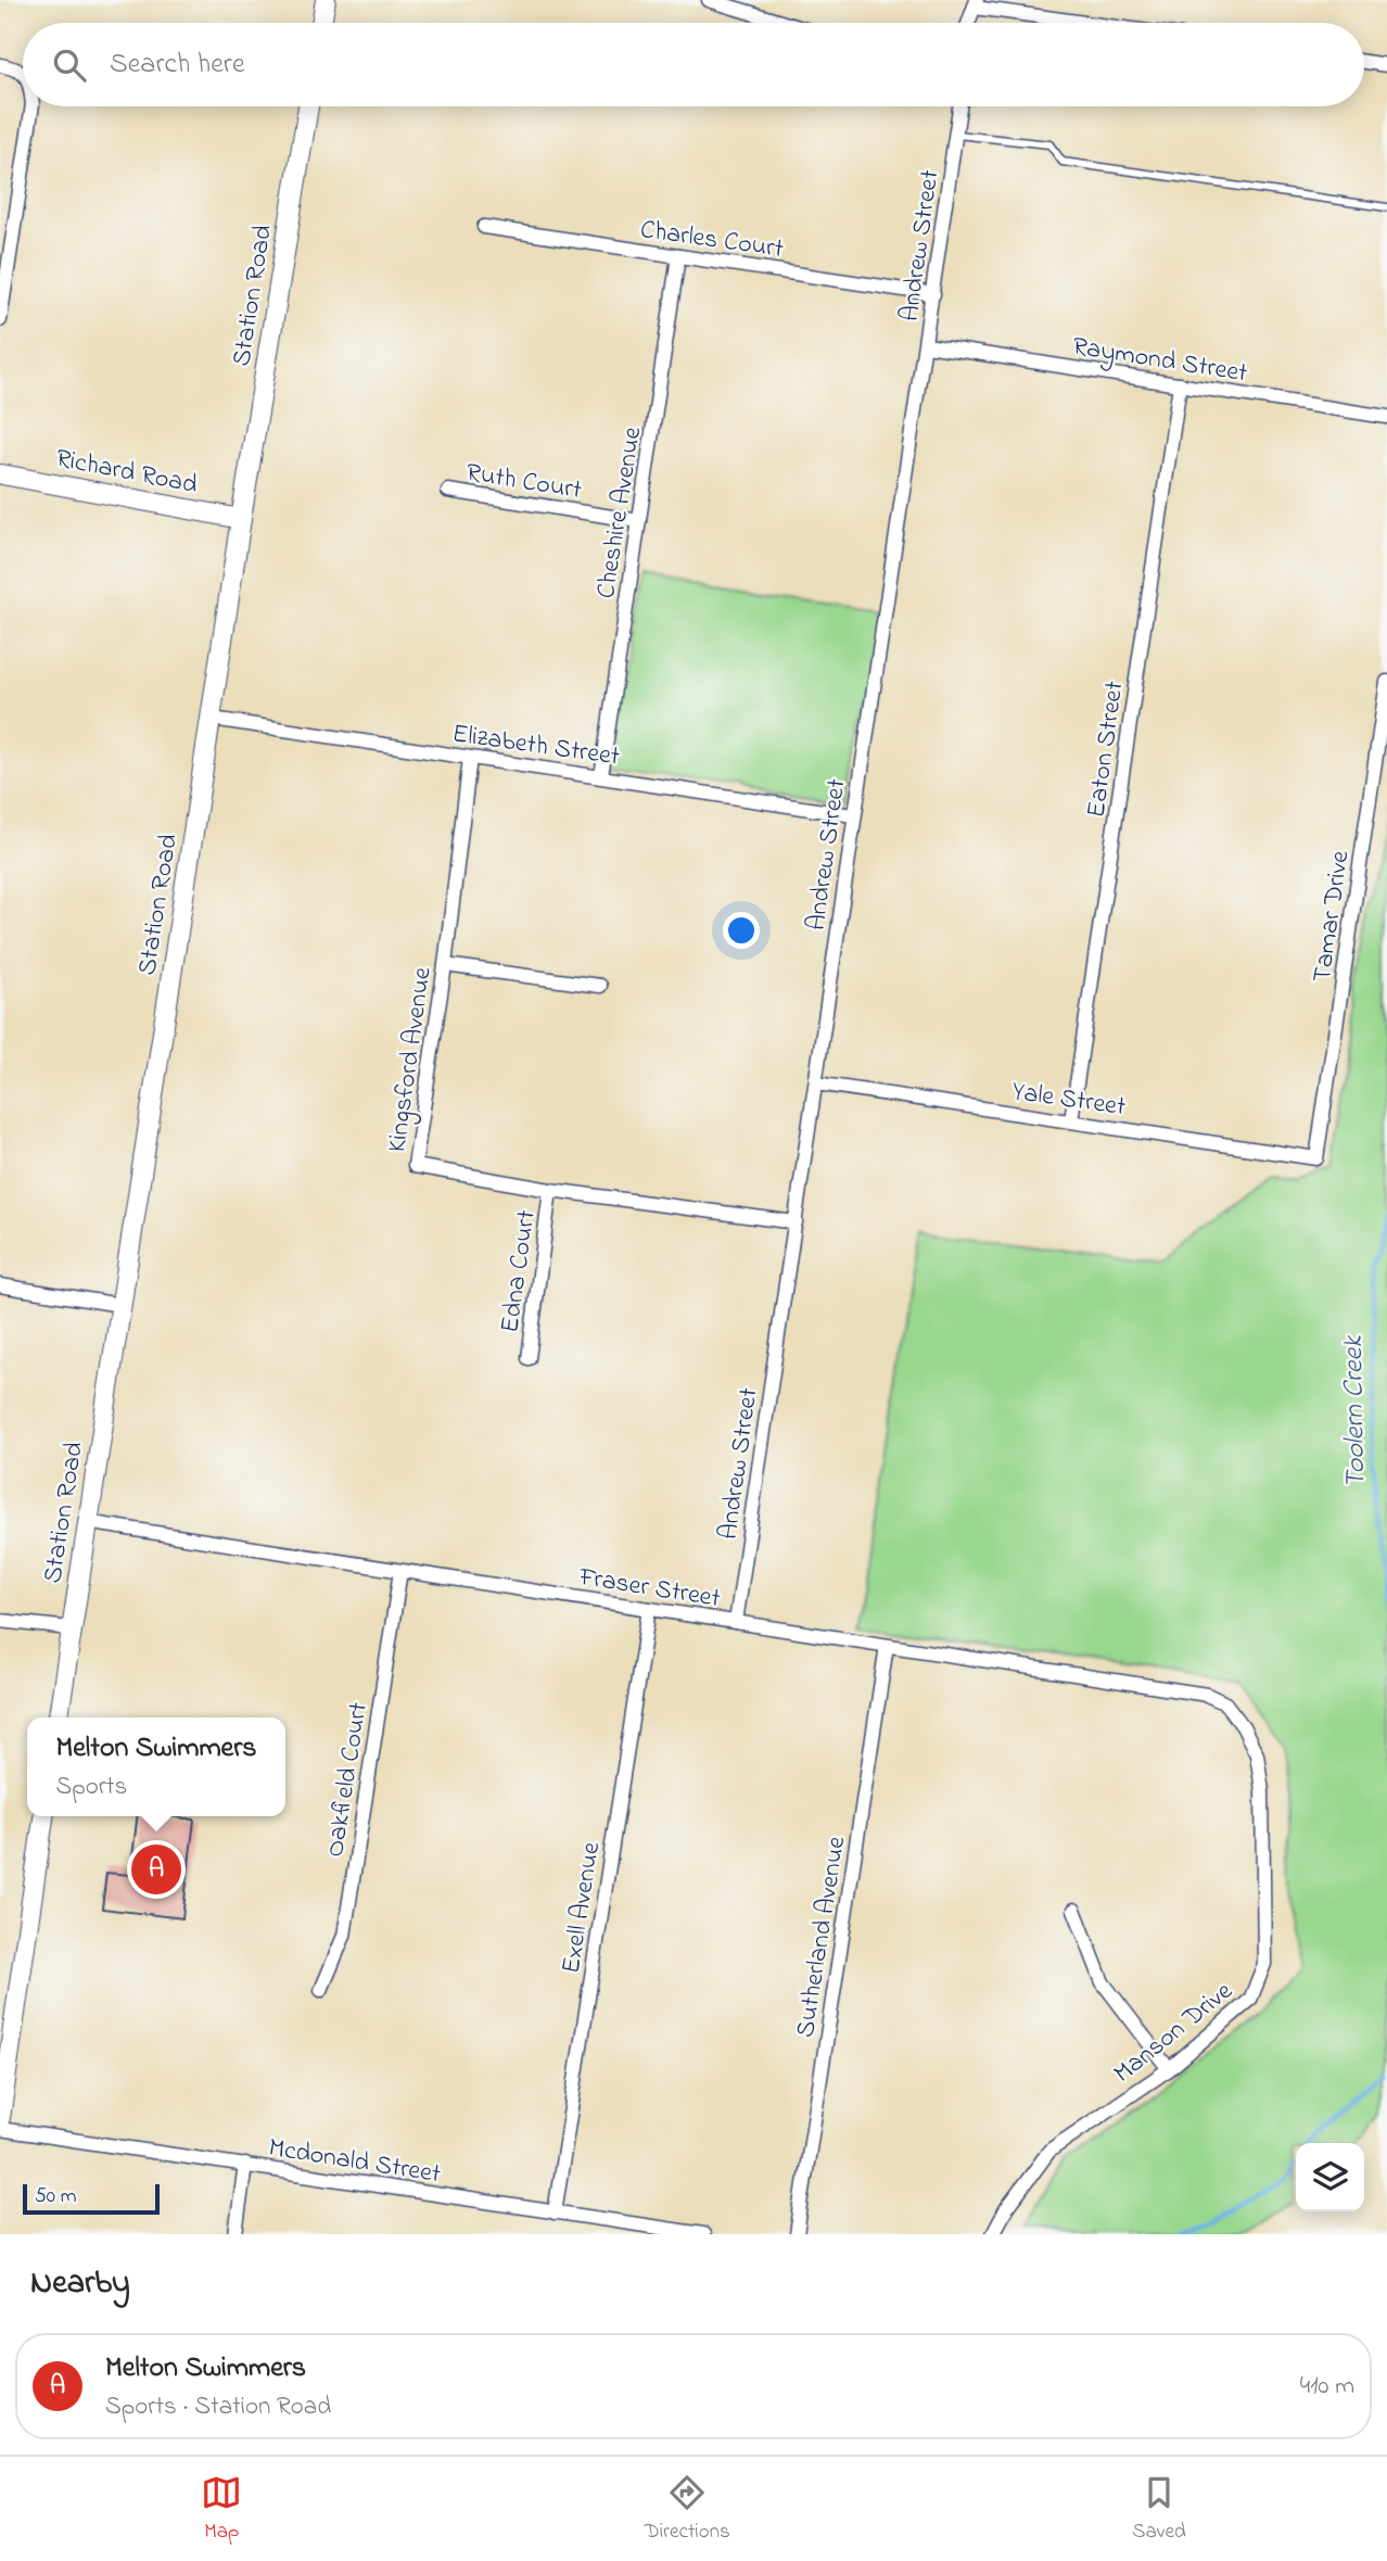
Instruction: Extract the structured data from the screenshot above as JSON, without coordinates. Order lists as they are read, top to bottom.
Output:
{
  "streets": {
    "street": [
      "Charles Court",
      "Andrew Street",
      "Station Road",
      "Raymond Street",
      "Richard Road",
      "Ruth Court",
      "Cheshire Avenue",
      "Elizabeth Street",
      "Eaton Street",
      "Tamar Drive",
      "Kingsford Avenue",
      "Yale Street",
      "Edna Court",
      "Fraser Street",
      "Oakfield Court",
      "Exell Avenue",
      "Sutherland Avenue",
      "Manson Drive",
      "Mcdonald Street"
    ]
  },
  "crossings": [
    ["Charles Court", "Andrew Street"],
    ["Charles Court", "Cheshire Avenue"],
    ["Andrew Street", "Raymond Street"],
    ["Andrew Street", "Elizabeth Street"],
    ["Andrew Street", "Kingsford Avenue"],
    ["Andrew Street", "Yale Street"],
    ["Andrew Street", "Fraser Street"],
    ["Station Road", "Richard Road"],
    ["Station Road", "Elizabeth Street"],
    ["Station Road", "Fraser Street"],
    ["Raymond Street", "Eaton Street"],
    ["Ruth Court", "Cheshire Avenue"],
    ["Cheshire Avenue", "Elizabeth Street"],
    ["Elizabeth Street", "Kingsford Avenue"],
    ["Eaton Street", "Yale Street"],
    ["Tamar Drive", "Yale Street"],
    ["Kingsford Avenue", "Edna Court"],
    ["Fraser Street", "Oakfield Court"],
    ["Fraser Street", "Exell Avenue"],
    ["Fraser Street", "Sutherland Avenue"],
    ["Fraser Street", "Manson Drive"],
    ["Exell Avenue", "Mcdonald Street"]
  ],
  "water": ["Toolern Creek"],
  "scale_bar": "50 m",
  "page": {
    "search": "Search here",
    "popup": ["Melton Swimmers", "Sports"],
    "pins": "A",
    "scale": "50 m",
    "heading": "Nearby",
    "list": [
      {
        "mark": "A",
        "name": "Melton Swimmers",
        "note": "Sports · Station Road",
        "value": "410 m"
      }
    ],
    "nav": ["Map", "Directions", "Saved"]
  }
}
